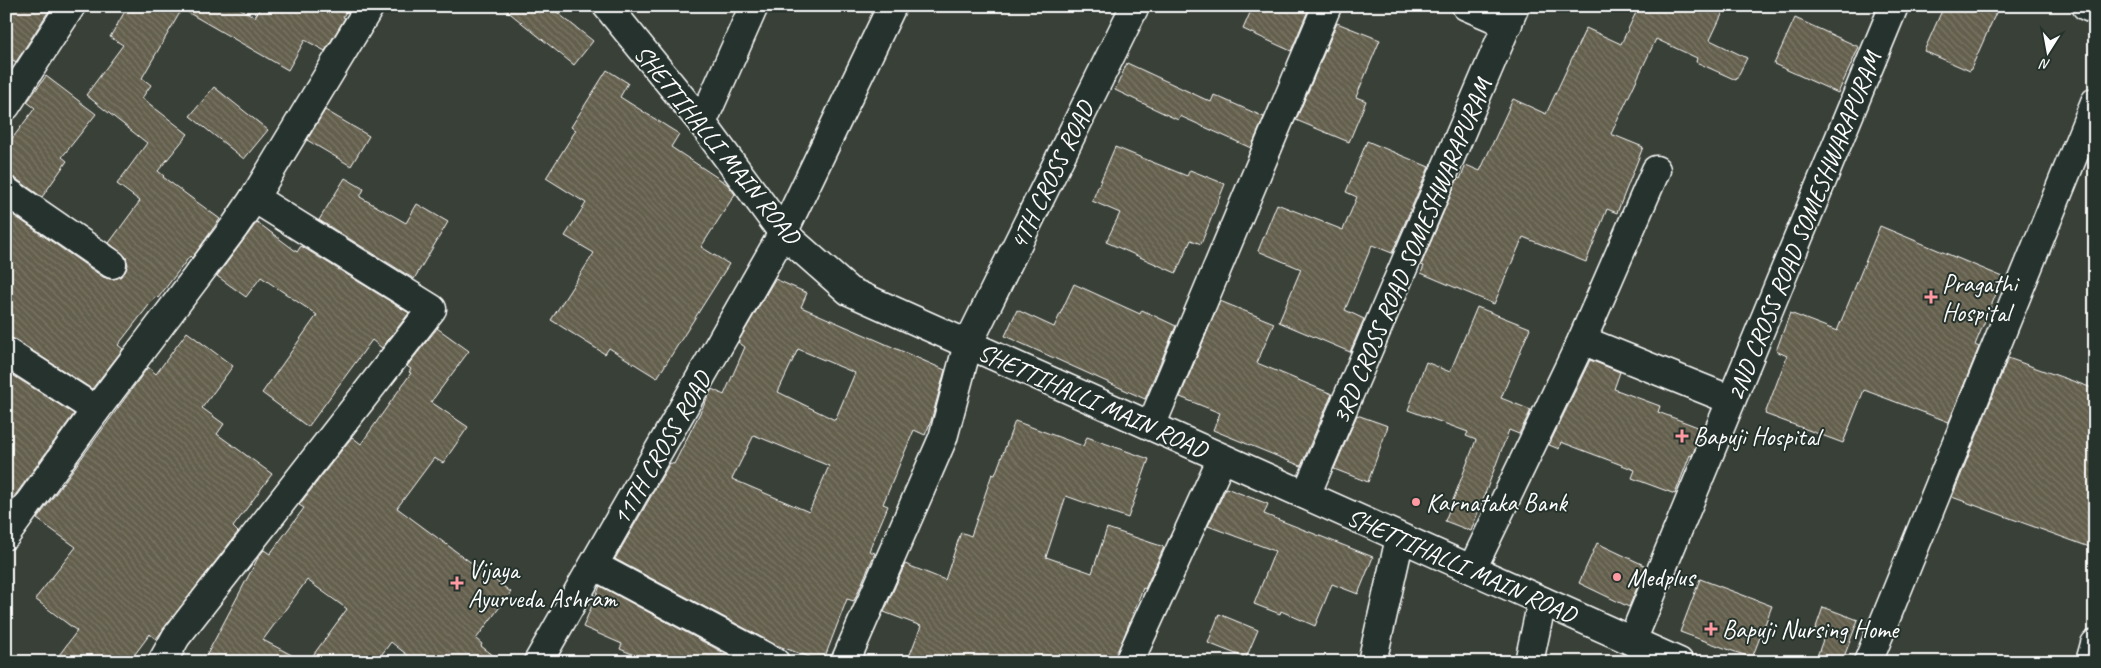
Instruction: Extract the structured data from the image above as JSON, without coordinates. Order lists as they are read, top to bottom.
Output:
{
  "streets": {
    "street": [
      "SHETTIHALLI MAIN ROAD",
      "4TH CROSS ROAD",
      "2ND CROSS ROAD SOMESHWARAPURAM",
      "3RD CROSS ROAD SOMESHWARAPURAM",
      "11TH CROSS ROAD"
    ]
  },
  "crossings": [
    ["SHETTIHALLI MAIN ROAD", "4TH CROSS ROAD"],
    ["SHETTIHALLI MAIN ROAD", "2ND CROSS ROAD SOMESHWARAPURAM"],
    ["SHETTIHALLI MAIN ROAD", "3RD CROSS ROAD SOMESHWARAPURAM"],
    ["SHETTIHALLI MAIN ROAD", "11TH CROSS ROAD"]
  ],
  "places": {
    "health": [
      "Pragathi Hospital",
      "Bapuji Hospital",
      "Vijaya Ayurveda Ashram",
      "Bapuji Nursing Home"
    ],
    "other": ["Karnataka Bank", "Medplus"]
  },
  "north": "bottom"
}
